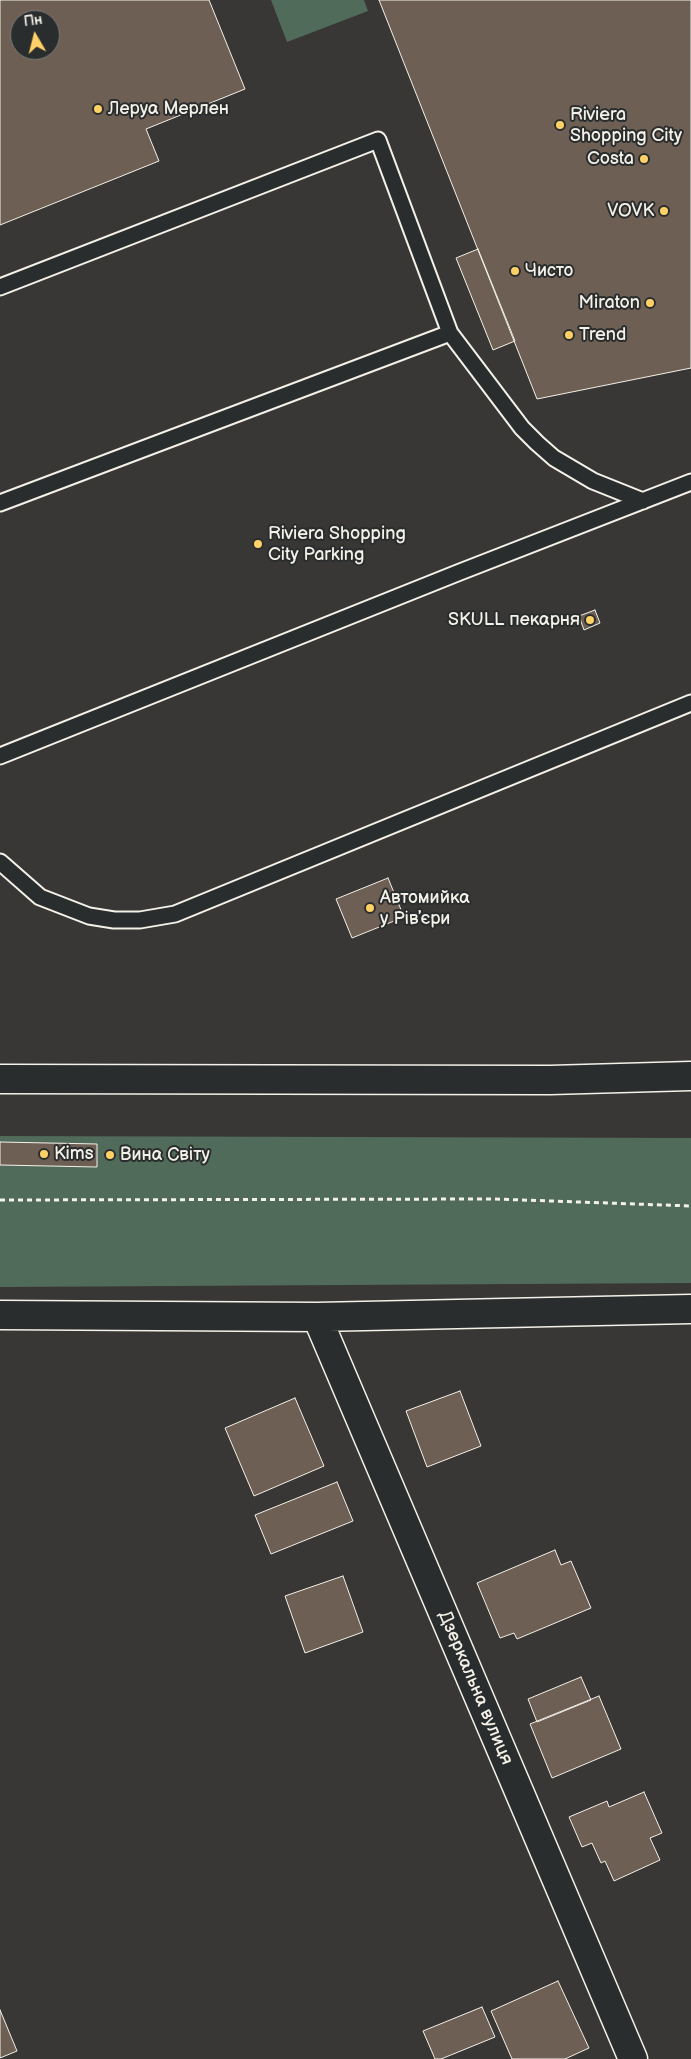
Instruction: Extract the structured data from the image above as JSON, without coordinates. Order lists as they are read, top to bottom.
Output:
{
  "streets": {
    "main road": ["Дзеркальна вулиця"]
  },
  "places": [
    "Леруа Мерлен",
    "Riviera Shopping City",
    "Costa",
    "VOVK",
    "Чисто",
    "Miraton",
    "Trend",
    "Riviera Shopping City Parking",
    "SKULL пекарня",
    "Автомийка у Рівʼєри",
    "Kims",
    "Вина Світу"
  ],
  "north": "top"
}
